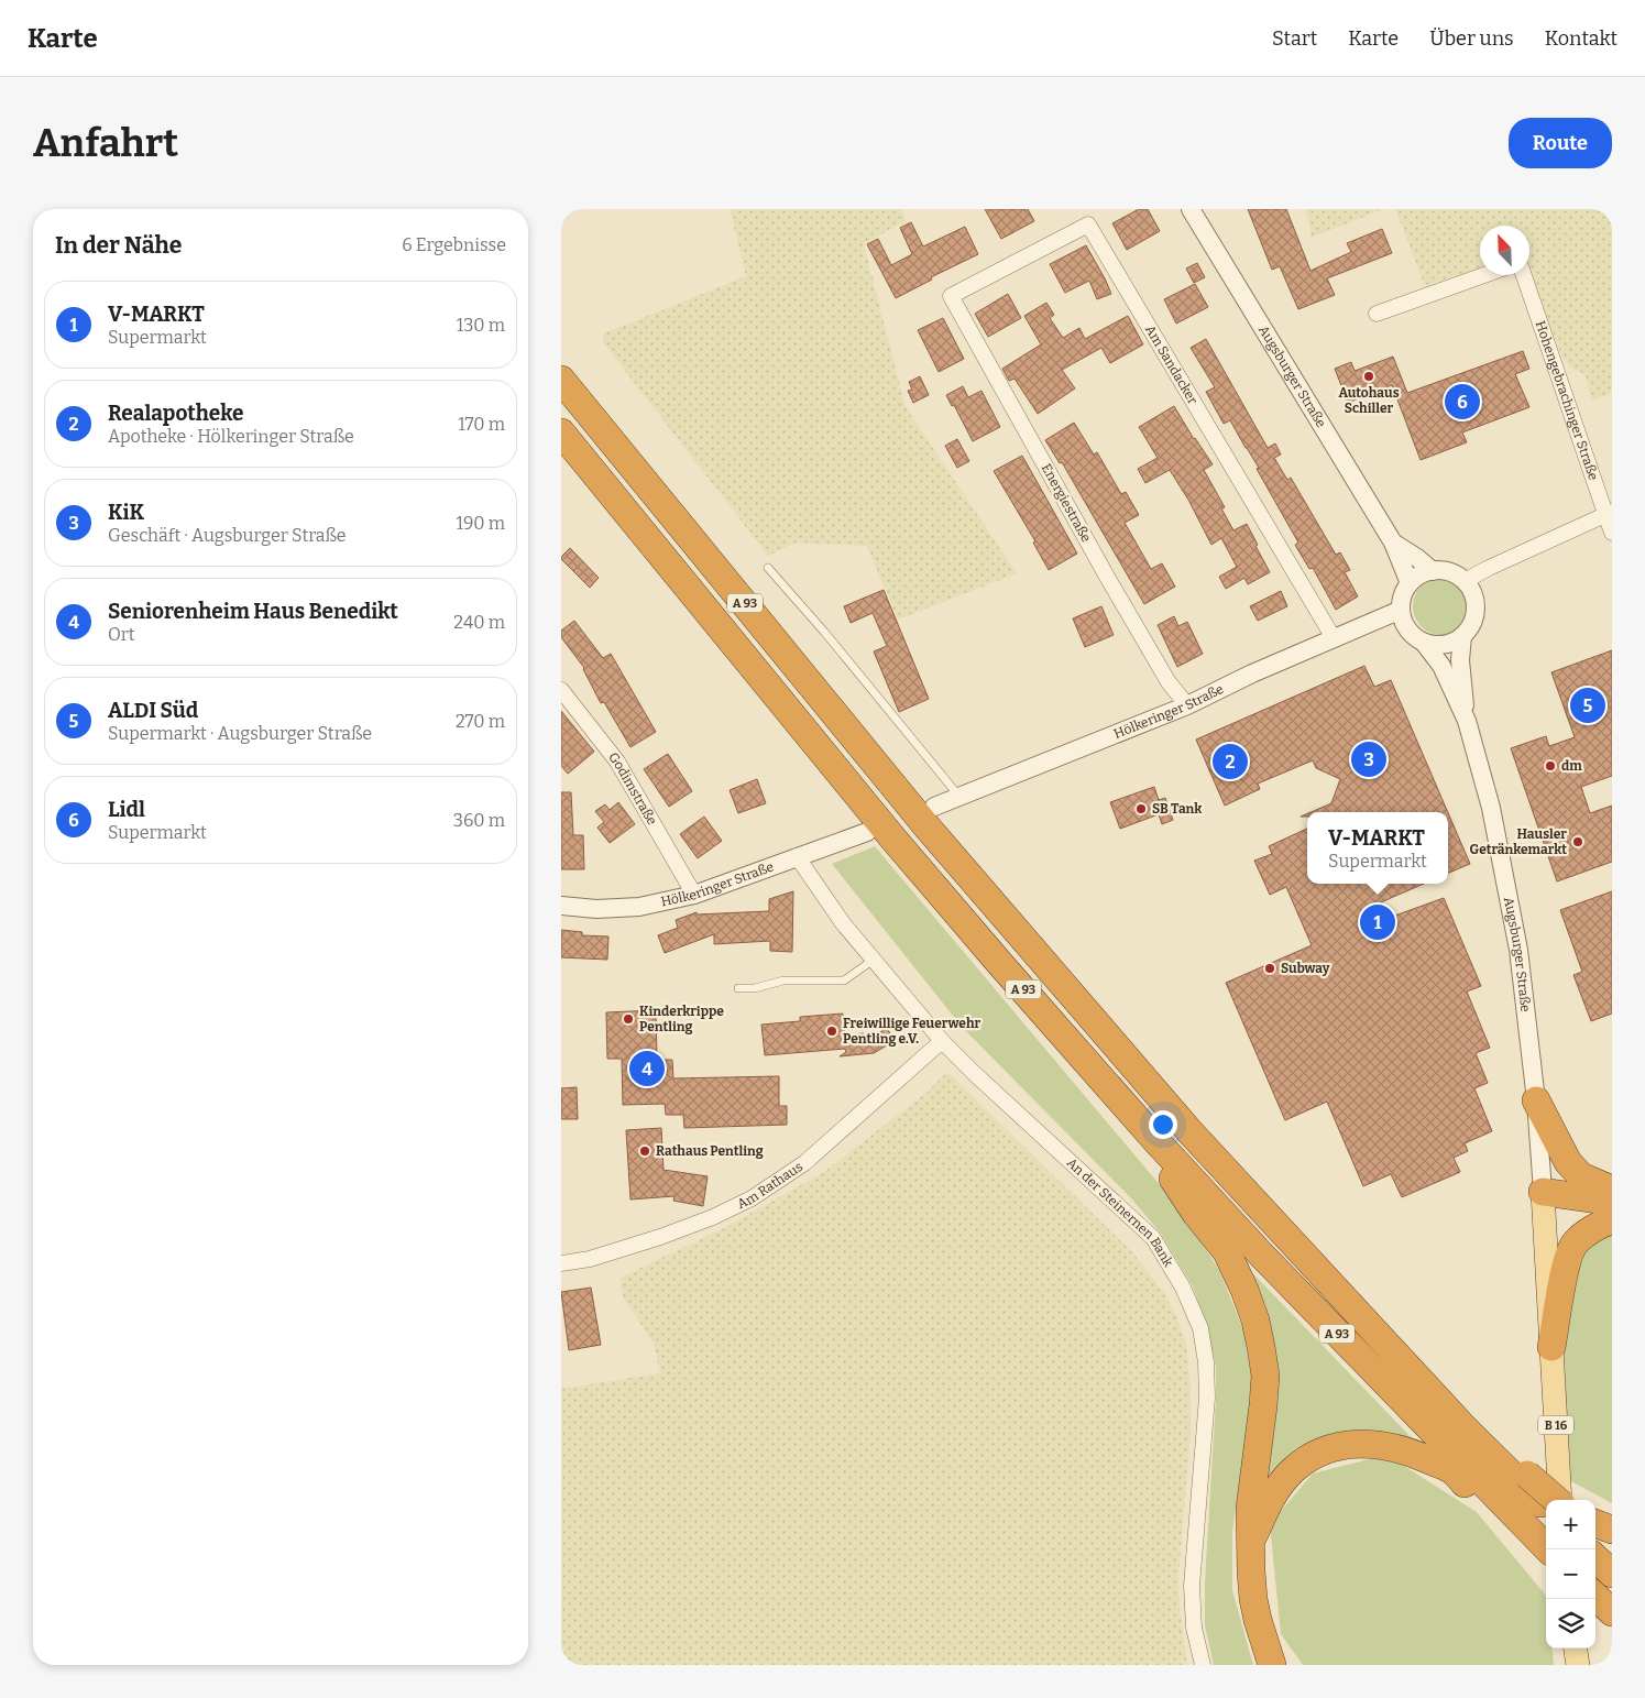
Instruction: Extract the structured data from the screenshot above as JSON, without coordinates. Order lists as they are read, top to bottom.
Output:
{
  "streets": {
    "highway": ["A 93"],
    "main road": ["B 16"],
    "street": [
      "Am Sandacker",
      "Augsburger Straße",
      "Hohengebrachinger Straße",
      "Energiestraße",
      "Hölkeringer Straße",
      "Godimstraße",
      "Am Rathaus",
      "An der Steinernen Bank"
    ]
  },
  "crossings": [
    ["Am Sandacker", "Energiestraße"],
    ["Am Sandacker", "Hölkeringer Straße"],
    ["Augsburger Straße", "Hölkeringer Straße"],
    ["Augsburger Straße", "B 16"],
    ["Energiestraße", "Hölkeringer Straße"],
    ["Hölkeringer Straße", "Godimstraße"],
    ["Hölkeringer Straße", "An der Steinernen Bank"],
    ["Am Rathaus", "An der Steinernen Bank"]
  ],
  "places": [
    "Autohaus Schiller",
    "dm",
    "SB Tank",
    "Hausler Getränkemarkt",
    "Subway",
    "Kinderkrippe Pentling",
    "Freiwillige Feuerwehr Pentling e.V.",
    "Rathaus Pentling"
  ],
  "north": "top left",
  "page": {
    "header": "Karte",
    "nav": [
      "Start",
      "Karte",
      "Über uns",
      "Kontakt"
    ],
    "buttons": "Route",
    "title": "Anfahrt",
    "heading": ["In der Nähe", "6 Ergebnisse"],
    "list": [
      {
        "mark": "1",
        "name": "V-MARKT",
        "note": "Supermarkt",
        "value": "130 m"
      },
      {
        "mark": "2",
        "name": "Realapotheke",
        "note": "Apotheke · Hölkeringer Straße",
        "value": "170 m"
      },
      {
        "mark": "3",
        "name": "KiK",
        "note": "Geschäft · Augsburger Straße",
        "value": "190 m"
      },
      {
        "mark": "4",
        "name": "Seniorenheim Haus Benedikt",
        "note": "Ort",
        "value": "240 m"
      },
      {
        "mark": "5",
        "name": "ALDI Süd",
        "note": "Supermarkt · Augsburger Straße",
        "value": "270 m"
      },
      {
        "mark": "6",
        "name": "Lidl",
        "note": "Supermarkt",
        "value": "360 m"
      }
    ],
    "pins": [
      "6",
      "5",
      "3",
      "2",
      "1",
      "4"
    ],
    "popup": ["V-MARKT", "Supermarkt"],
    "map_buttons": ["+", "−"]
  }
}
